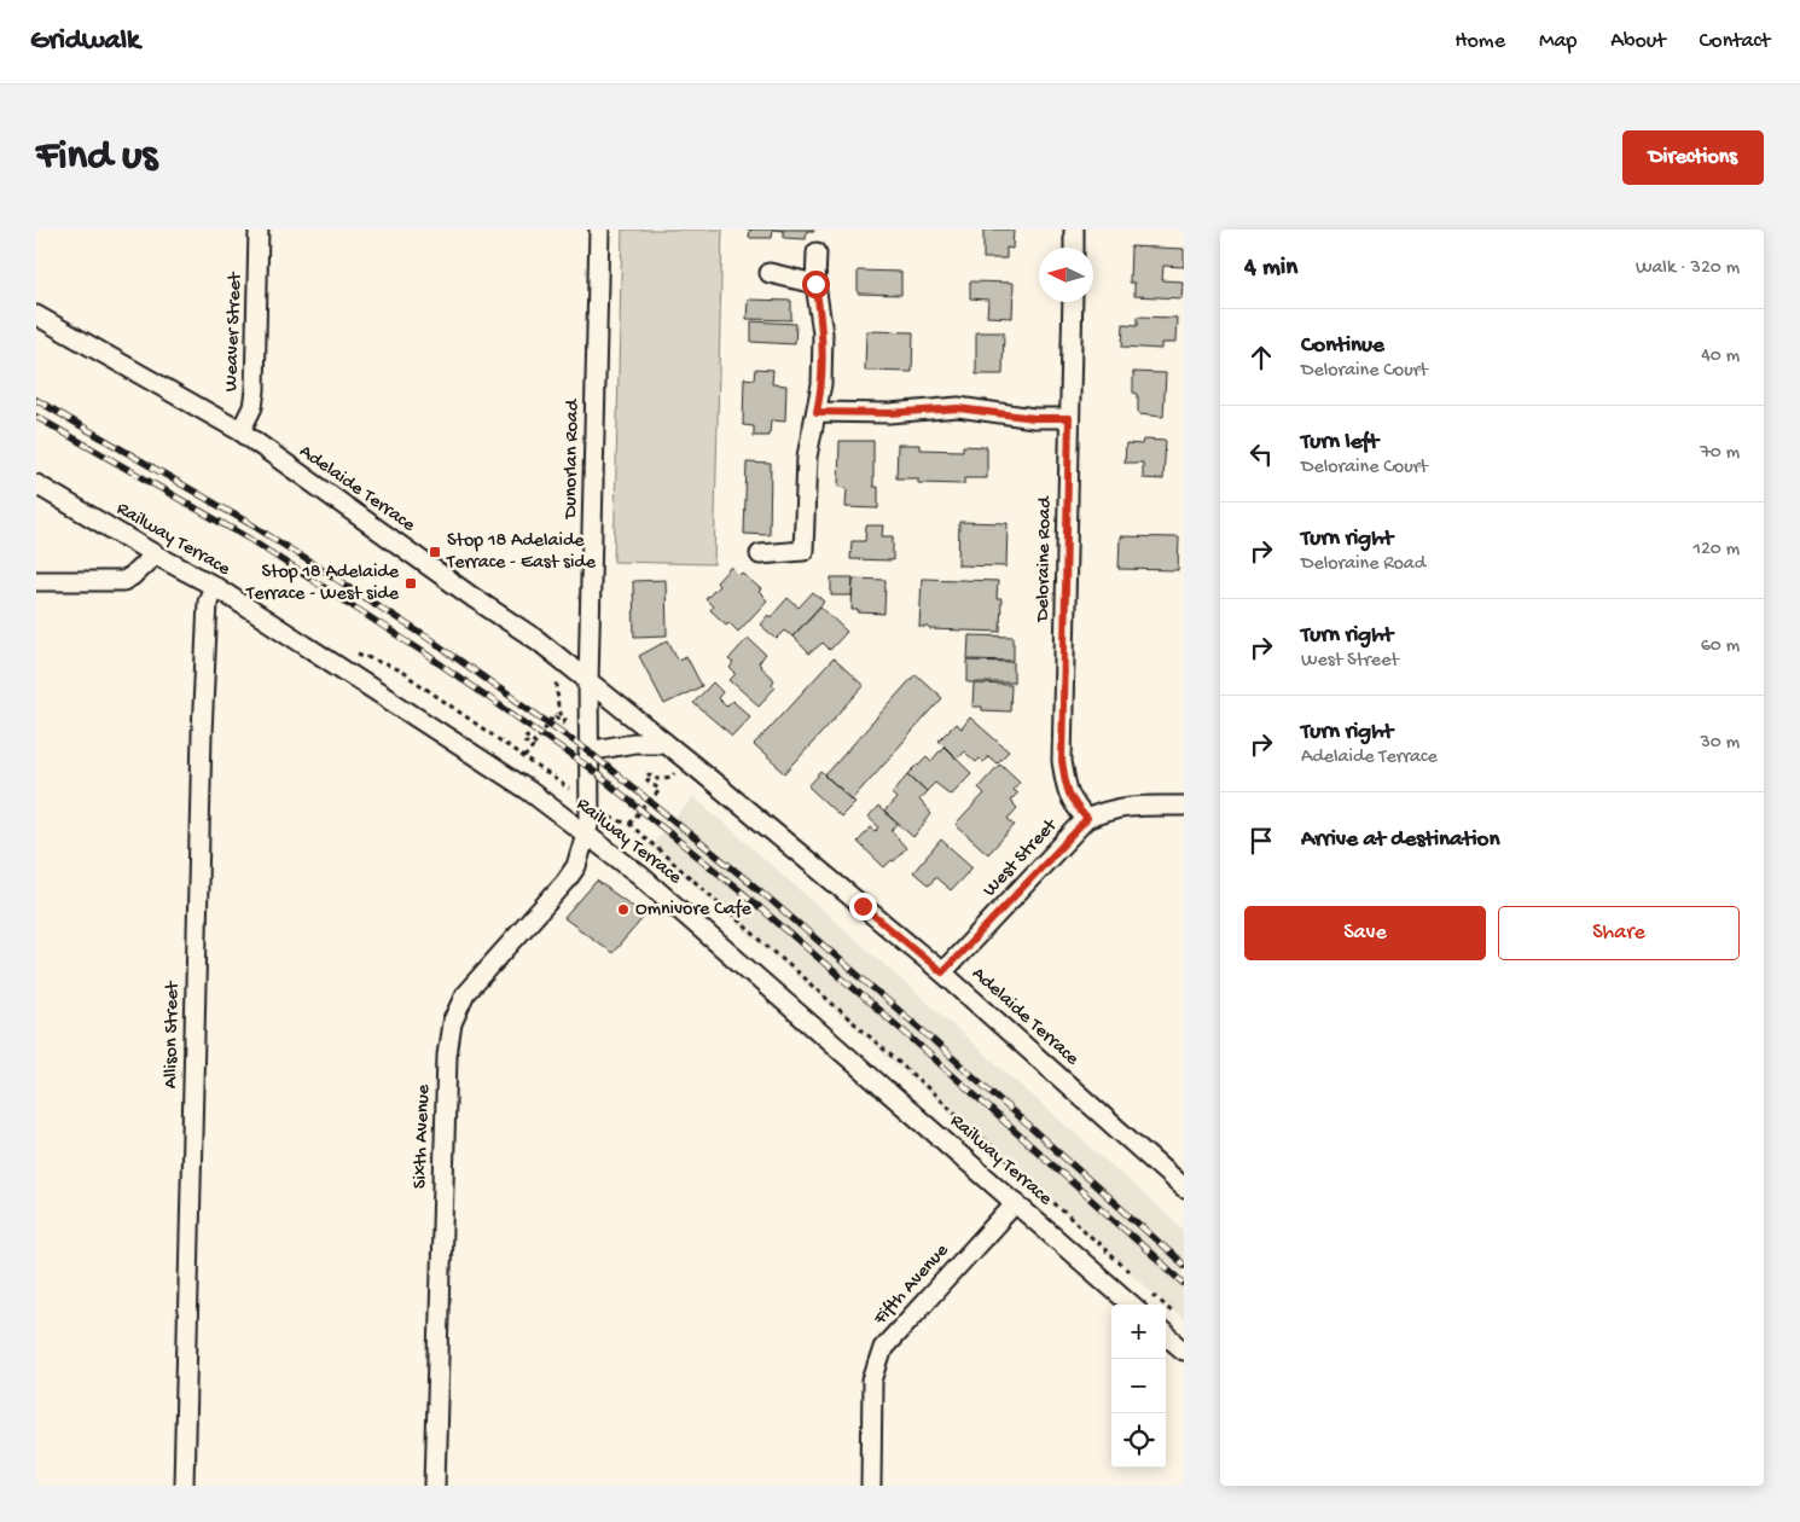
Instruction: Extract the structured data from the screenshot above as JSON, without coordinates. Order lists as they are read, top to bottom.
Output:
{
  "streets": {
    "street": [
      "Weaver Street",
      "Dunorlan Road",
      "Adelaide Terrace",
      "Railway Terrace",
      "Deloraine Road",
      "West Street",
      "Allison Street",
      "Sixth Avenue",
      "Fifth Avenue"
    ]
  },
  "crossings": [
    ["Weaver Street", "Adelaide Terrace"],
    ["Dunorlan Road", "Adelaide Terrace"],
    ["Dunorlan Road", "Railway Terrace"],
    ["Dunorlan Road", "Sixth Avenue"],
    ["Adelaide Terrace", "West Street"],
    ["Railway Terrace", "Allison Street"],
    ["Railway Terrace", "Sixth Avenue"],
    ["Railway Terrace", "Fifth Avenue"],
    ["Deloraine Road", "West Street"]
  ],
  "places": {
    "transit": ["Stop 18 Adelaide Terrace - East side", "Stop 18 Adelaide Terrace - West side"],
    "other": ["Omnivore Cafe"]
  },
  "north": "left",
  "page": {
    "header": "Gridwalk",
    "nav": [
      "Home",
      "Map",
      "About",
      "Contact"
    ],
    "buttons": [
      "Directions",
      ["Save", "Share"]
    ],
    "title": "Find us",
    "heading": ["4 min", "Walk · 320 m"],
    "list": [
      ["Continue", "Deloraine Court", "40 m"],
      ["Turn left", "Deloraine Court", "70 m"],
      ["Turn right", "Deloraine Road", "120 m"],
      ["Turn right", "West Street", "60 m"],
      ["Turn right", "Adelaide Terrace", "30 m"],
      "Arrive at destination"
    ],
    "map_buttons": ["+", "−"]
  }
}
